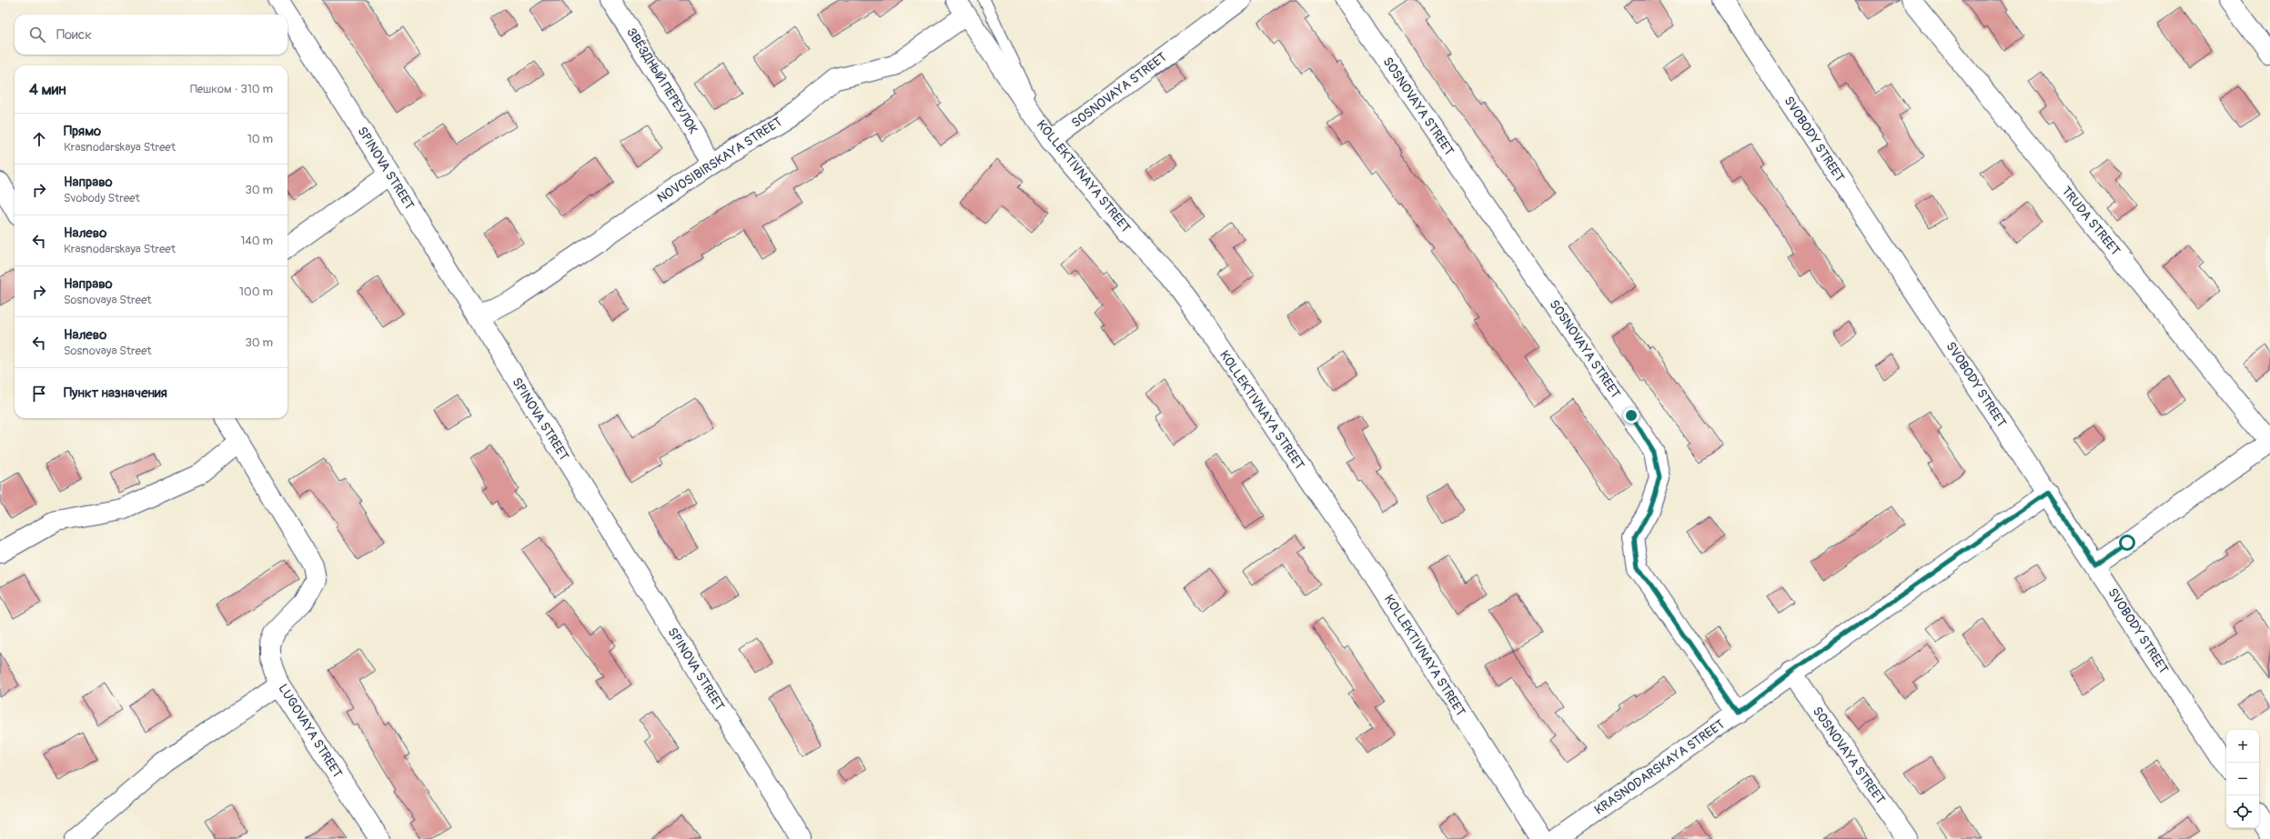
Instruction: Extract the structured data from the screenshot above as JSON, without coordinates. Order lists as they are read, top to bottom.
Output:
{
  "streets": {
    "street": [
      "ЗВЁЗДНЫЙ ПЕРЕУЛОК",
      "SOSNOVAYA STREET",
      "SVOBODY STREET",
      "NOVOSIBIRSKAYA STREET",
      "SPINOVA STREET",
      "KOLLEKTIVNAYA STREET",
      "TRUDA STREET",
      "LUGOVAYA STREET",
      "KRASNODARSKAYA STREET"
    ]
  },
  "crossings": [
    ["ЗВЁЗДНЫЙ ПЕРЕУЛОК", "NOVOSIBIRSKAYA STREET"],
    ["SOSNOVAYA STREET", "KOLLEKTIVNAYA STREET"],
    ["SOSNOVAYA STREET", "KRASNODARSKAYA STREET"],
    ["SVOBODY STREET", "KRASNODARSKAYA STREET"],
    ["NOVOSIBIRSKAYA STREET", "SPINOVA STREET"],
    ["NOVOSIBIRSKAYA STREET", "KOLLEKTIVNAYA STREET"]
  ],
  "page": {
    "search": "Поиск",
    "heading": ["4 мин", "Пешком · 310 m"],
    "list": [
      ["Прямо", "Krasnodarskaya Street", "10 m"],
      ["Направо", "Svobody Street", "30 m"],
      ["Налево", "Krasnodarskaya Street", "140 m"],
      ["Направо", "Sosnovaya Street", "100 m"],
      ["Налево", "Sosnovaya Street", "30 m"],
      "Пункт назначения"
    ],
    "map_buttons": ["+", "−"]
  }
}
